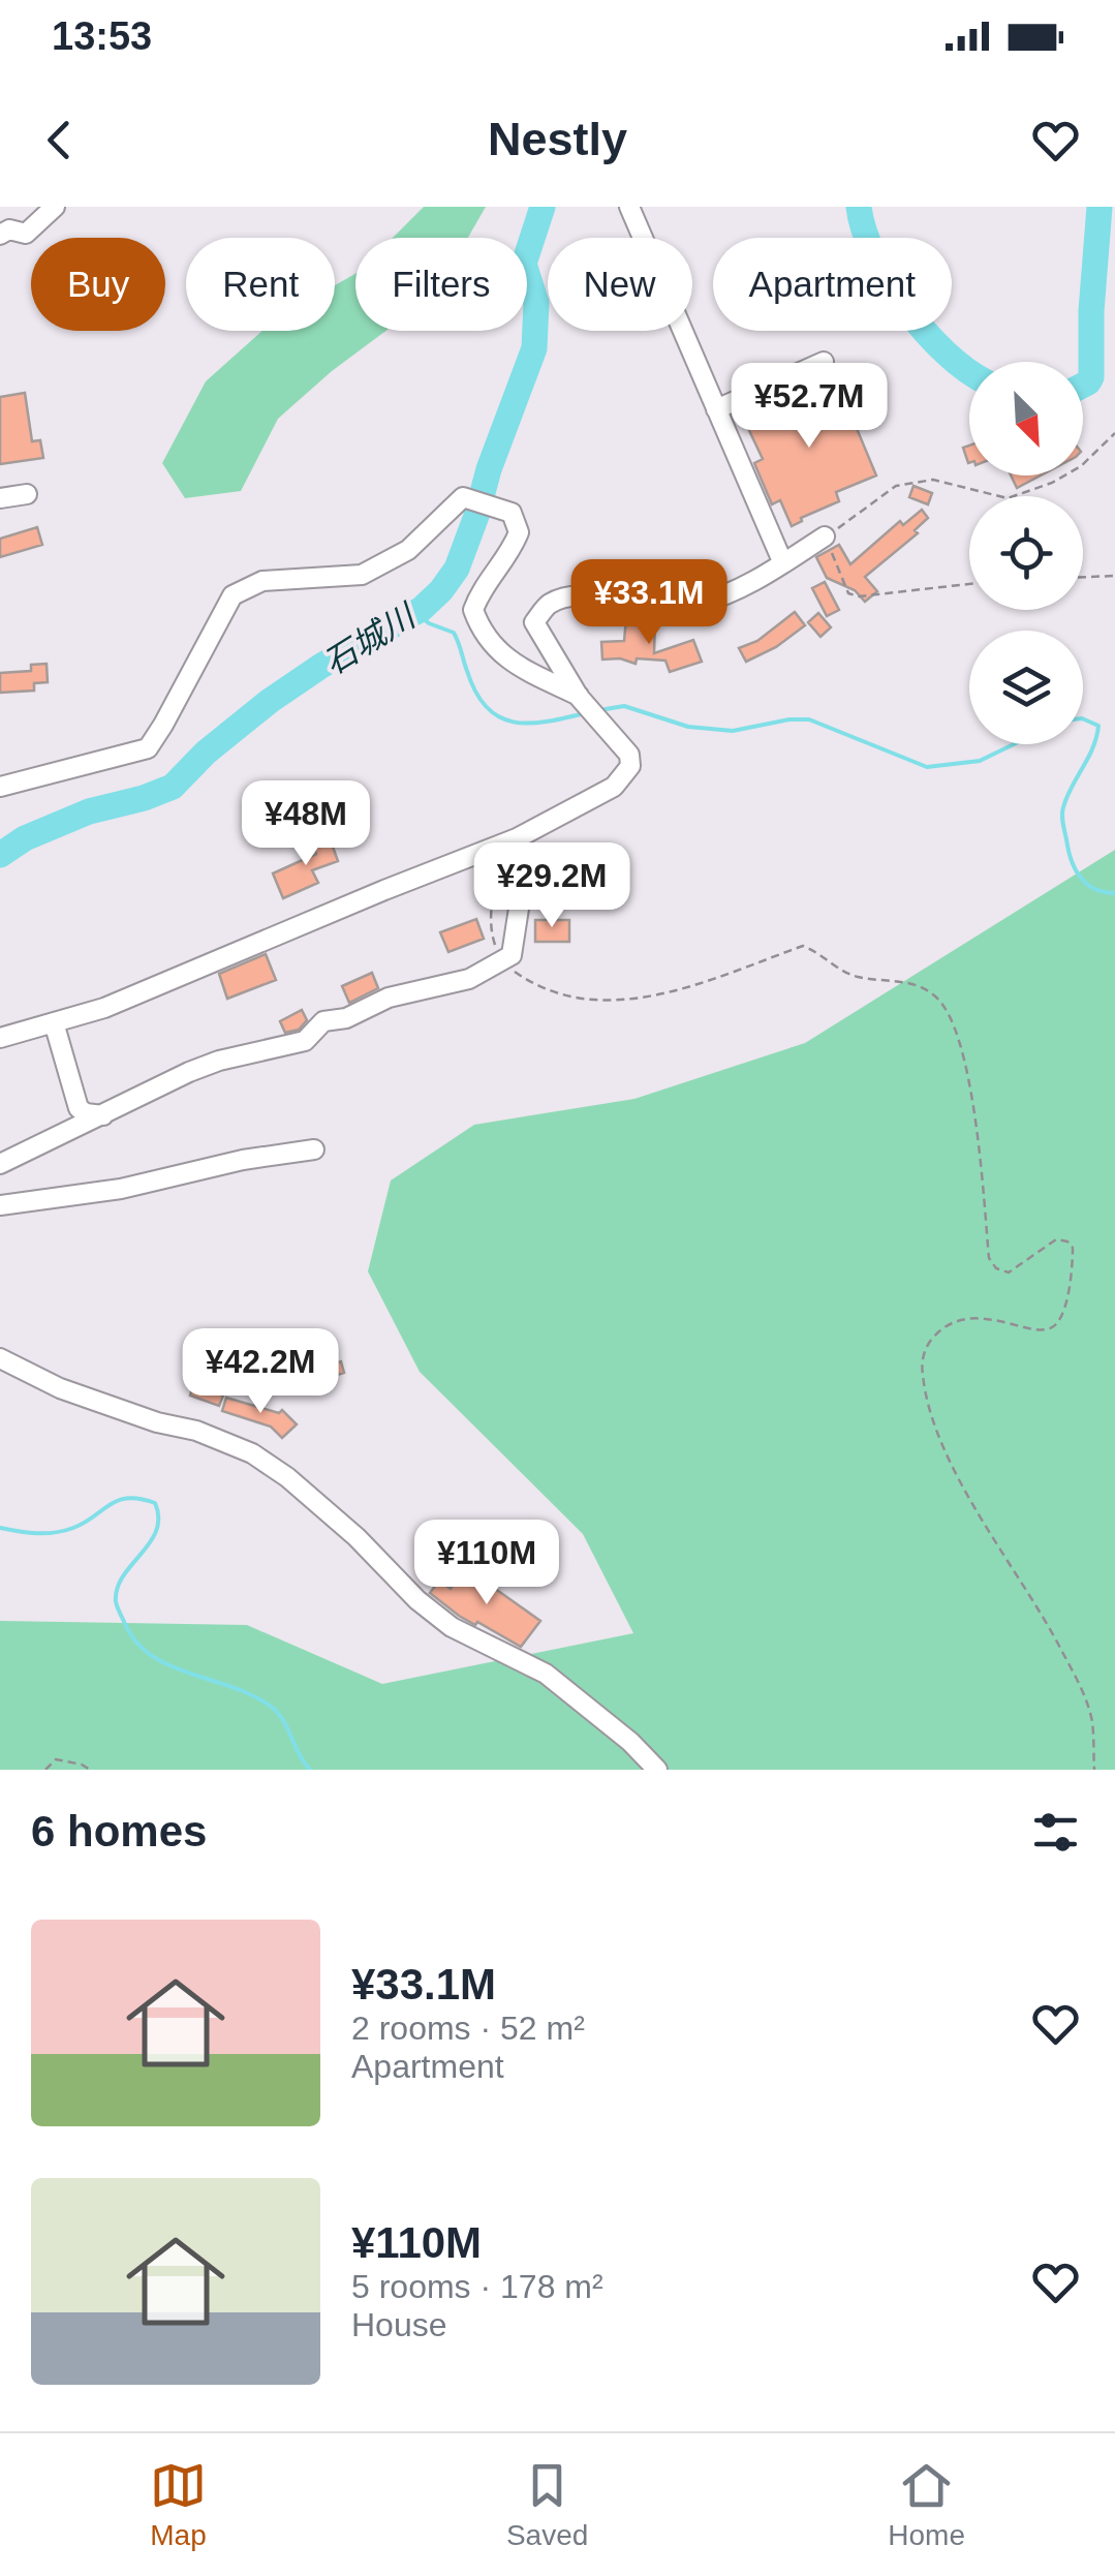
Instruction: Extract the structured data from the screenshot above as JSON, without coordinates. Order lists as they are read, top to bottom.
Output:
{
  "water": ["石城川"],
  "north": "bottom right",
  "page": {
    "status": "13:53",
    "header": "Nestly",
    "chip": [
      "Buy",
      "Rent",
      "Filters",
      "New",
      "Apartment"
    ],
    "price": [
      "¥52.7M",
      "¥33.1M",
      "¥48M",
      "¥29.2M",
      "¥42.2M",
      "¥110M"
    ],
    "heading": "6 homes",
    "list": [
      {
        "name": "¥33.1M",
        "note": "2 rooms · 52 m² · Apartment"
      },
      {
        "name": "¥110M",
        "note": "5 rooms · 178 m² · House"
      }
    ],
    "tabs": ["Map", "Saved", "Home"]
  }
}
